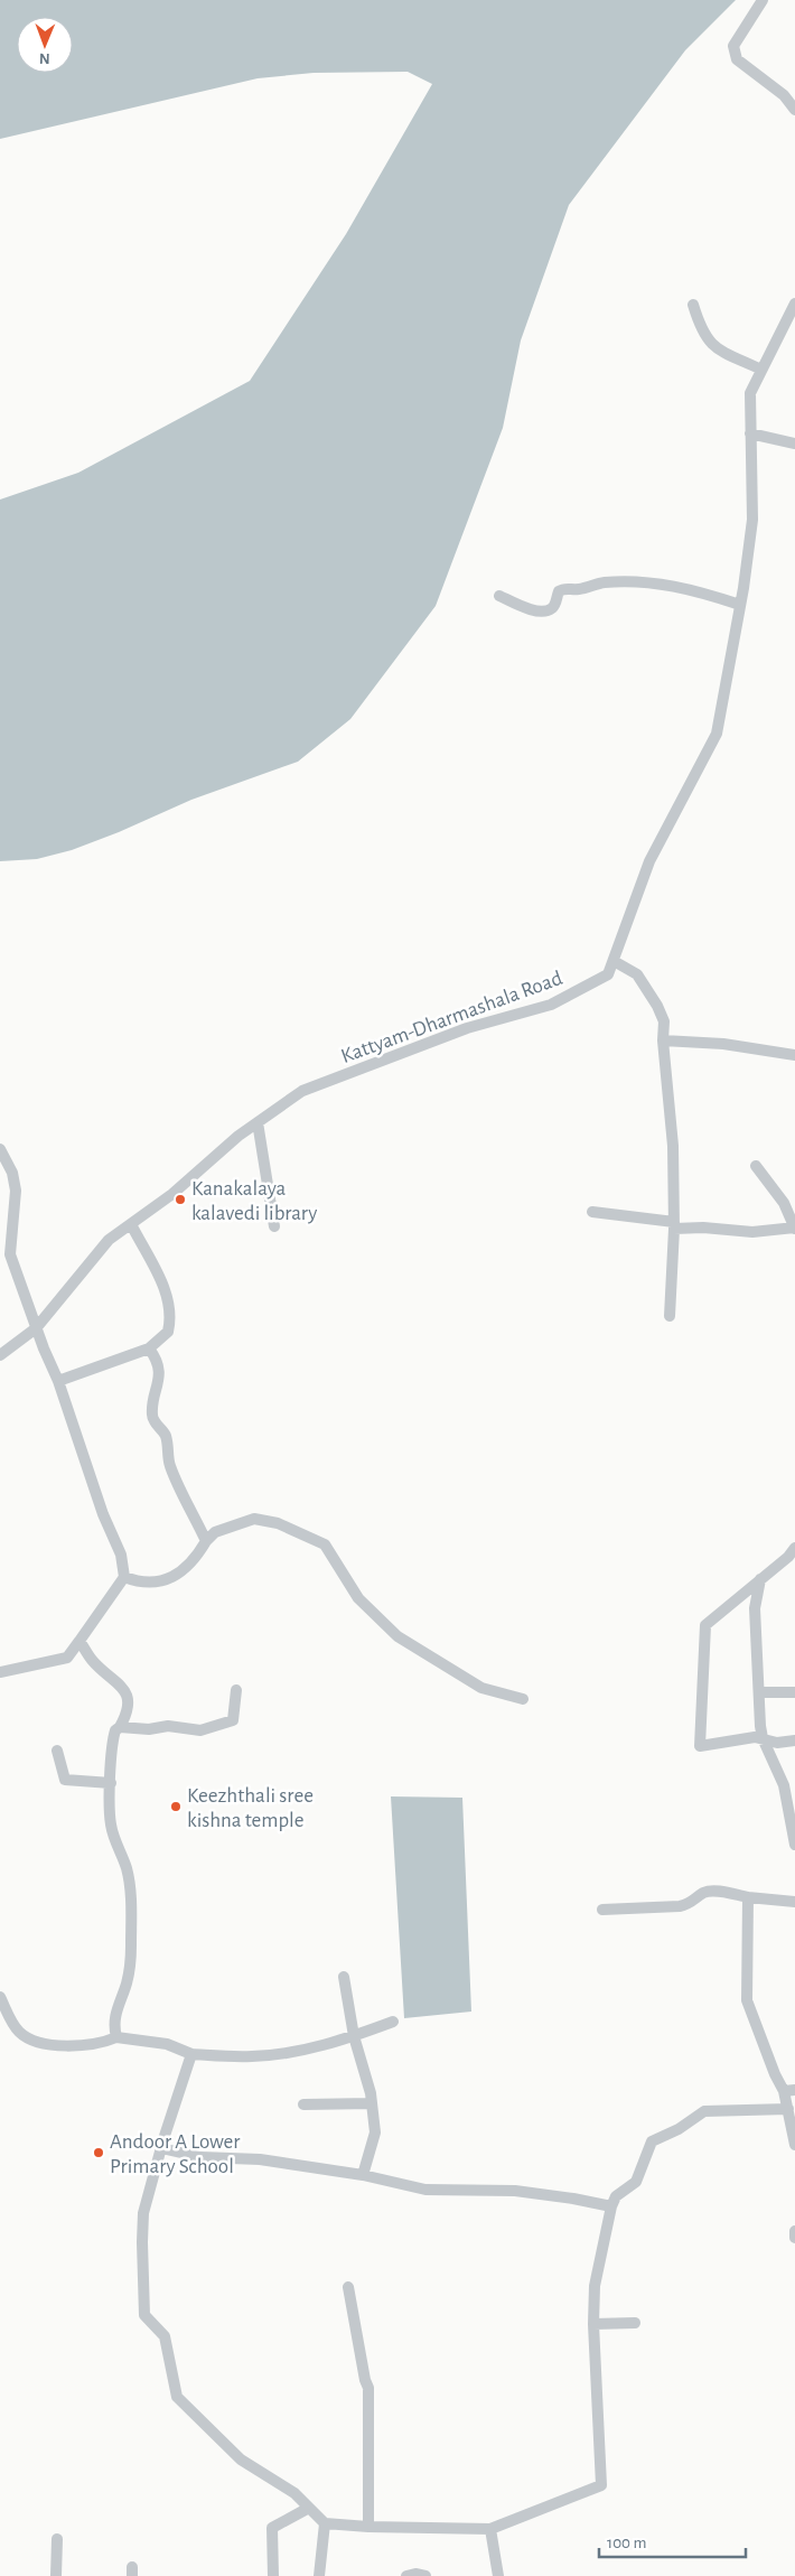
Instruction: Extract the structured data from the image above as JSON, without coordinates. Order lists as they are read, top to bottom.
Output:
{
  "streets": {
    "street": ["Kattyam-Dharmashala Road"]
  },
  "places": ["Kanakalaya kalavedi library", "Keezhthali sree kishna temple", "Andoor A Lower Primary School"],
  "scale_bar": "100 m",
  "north": "bottom"
}
